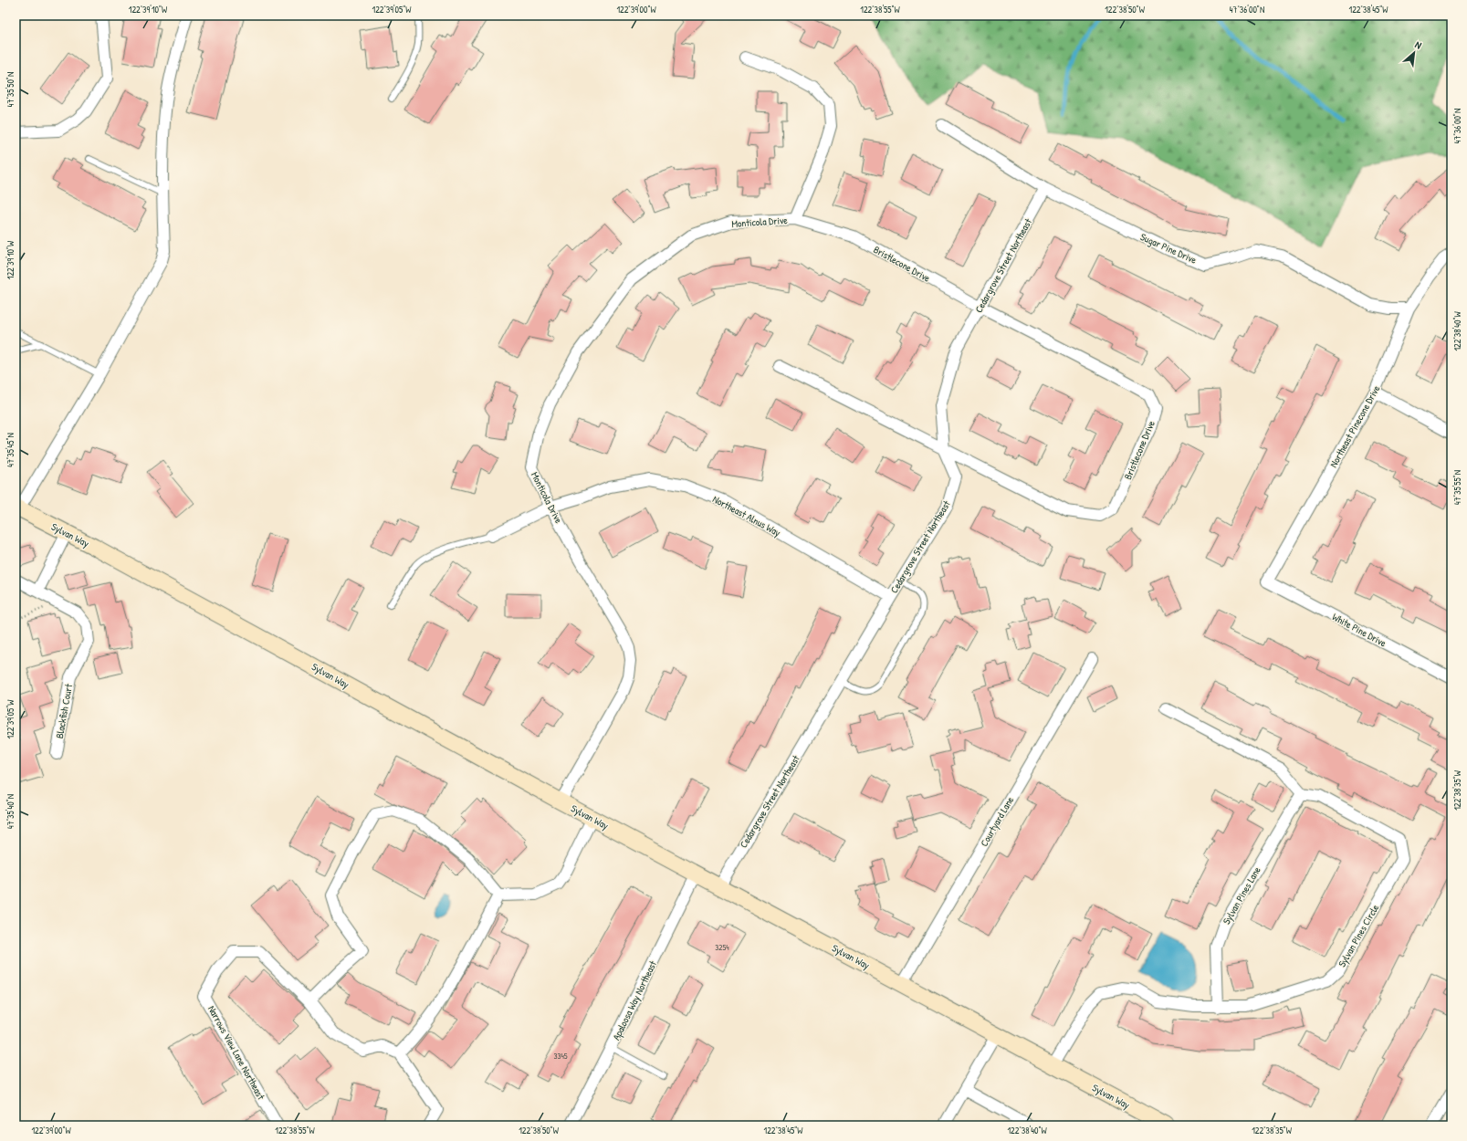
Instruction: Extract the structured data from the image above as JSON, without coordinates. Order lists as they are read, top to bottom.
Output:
{
  "streets": {
    "main road": ["Sylvan Way"],
    "street": [
      "Monticola Drive",
      "Sugar Pine Drive",
      "Bristlecone Drive",
      "Cedargrove Street Northeast",
      "Northeast Pinecone Drive",
      "Northeast Alnus Way",
      "White Pine Drive",
      "Blackfish Court",
      "Courtyard Lane",
      "Sylvan Pines Lane",
      "Sylvan Pines Circle",
      "Apaloosa Way Northeast",
      "Narrows View Lane Northeast"
    ]
  },
  "crossings": [
    ["Monticola Drive", "Bristlecone Drive"],
    ["Monticola Drive", "Northeast Alnus Way"],
    ["Monticola Drive", "Sylvan Way"],
    ["Sugar Pine Drive", "Cedargrove Street Northeast"],
    ["Sugar Pine Drive", "Northeast Pinecone Drive"],
    ["Bristlecone Drive", "Cedargrove Street Northeast"],
    ["Cedargrove Street Northeast", "Northeast Alnus Way"],
    ["Cedargrove Street Northeast", "Sylvan Way"],
    ["Northeast Pinecone Drive", "White Pine Drive"],
    ["Sylvan Way", "Courtyard Lane"],
    ["Sylvan Way", "Sylvan Pines Circle"],
    ["Sylvan Way", "Apaloosa Way Northeast"],
    ["Sylvan Pines Lane", "Sylvan Pines Circle"]
  ],
  "house_numbers": ["3254", "3345"],
  "north": "top right",
  "coordinates": [
    "122°39'10\"W",
    "122°39'05\"W",
    "122°39'00\"W",
    "122°38'55\"W",
    "122°38'50\"W",
    "47°36'00\"N",
    "122°38'45\"W",
    "47°35'50\"N",
    "122°38'40\"W",
    "47°35'45\"N",
    "47°35'55\"N",
    "122°38'35\"W",
    "47°35'40\"N"
  ]
}
